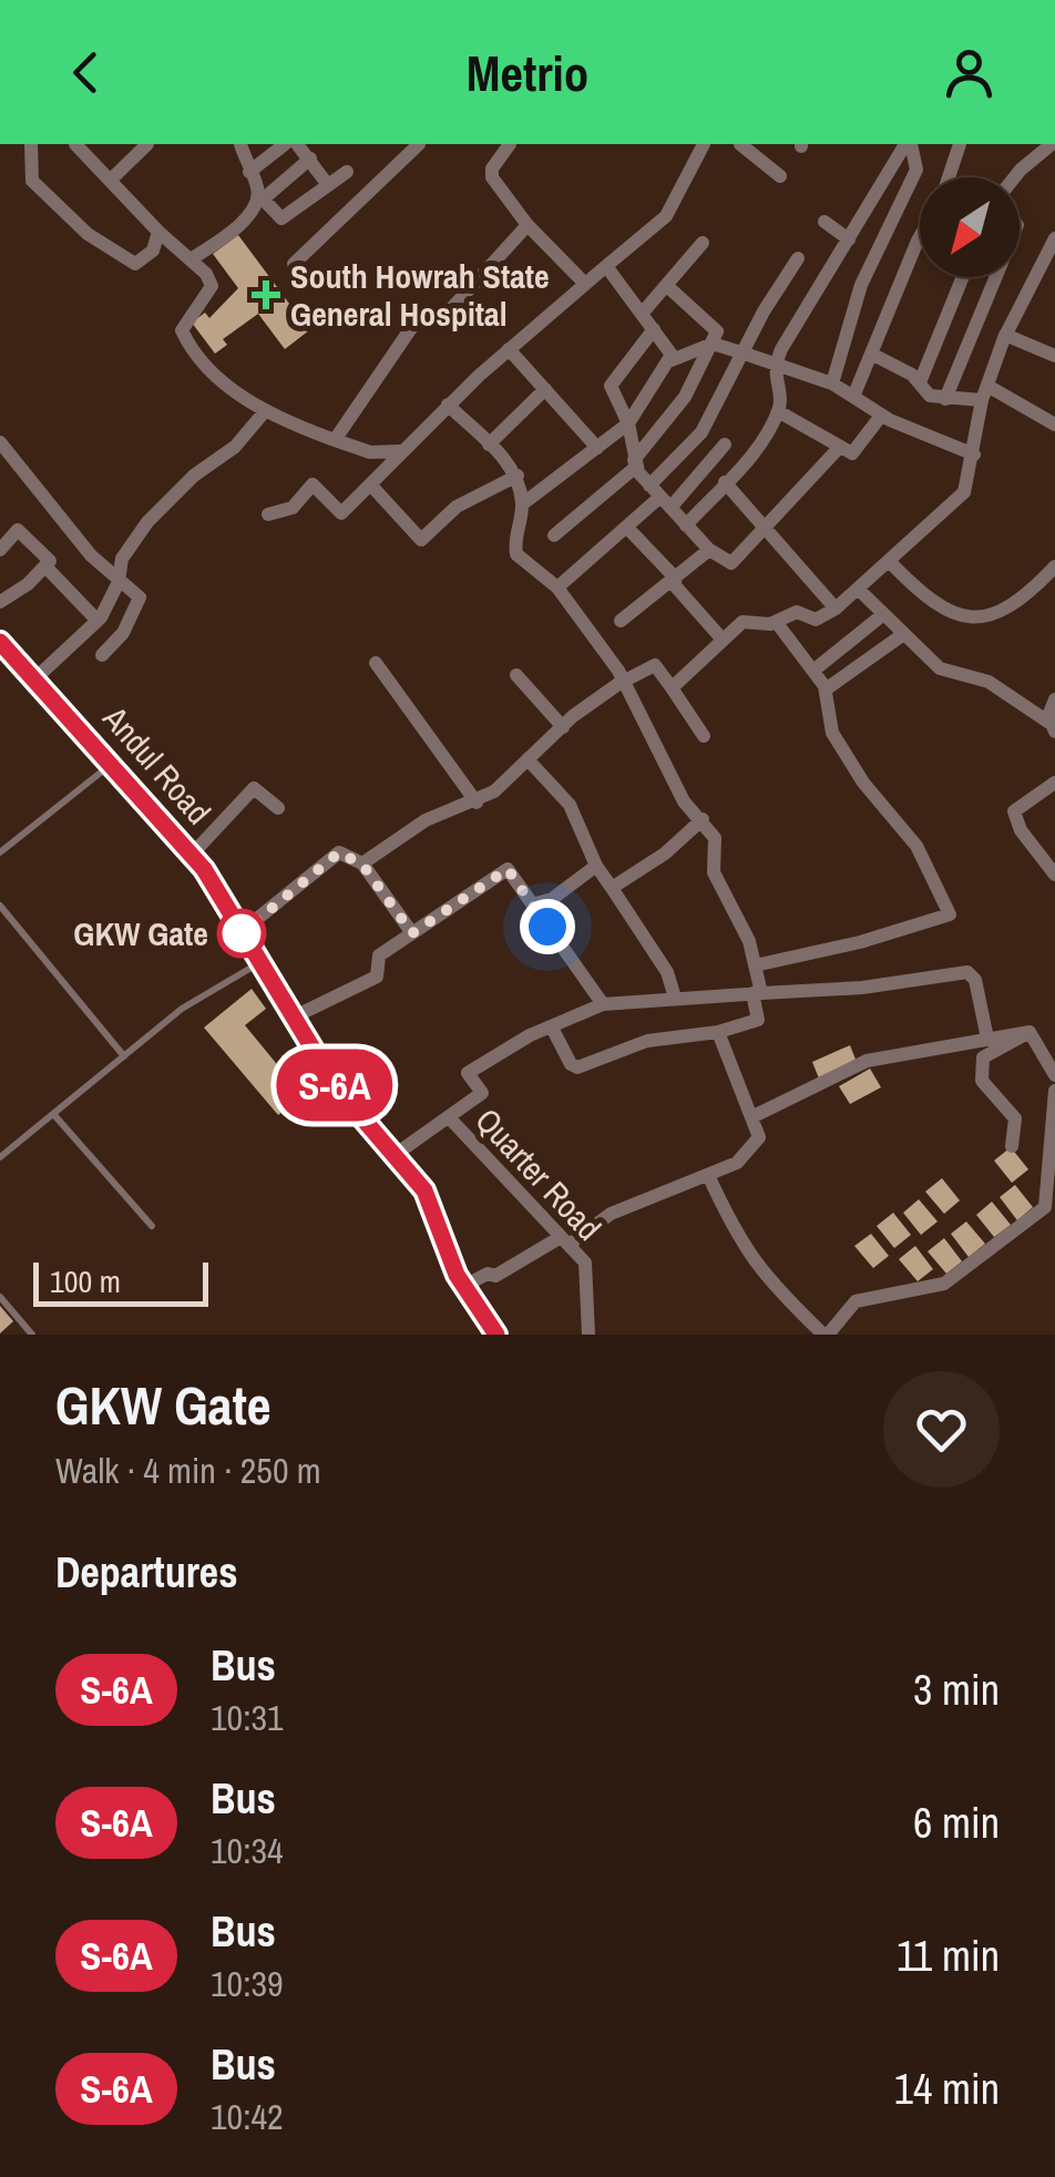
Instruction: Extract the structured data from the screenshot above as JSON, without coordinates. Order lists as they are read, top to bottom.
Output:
{
  "streets": {
    "main road": ["Andul Road"],
    "street": ["Quarter Road"]
  },
  "places": {
    "health": ["South Howrah State General Hospital"],
    "other": ["GKW Gate"]
  },
  "lines": ["bus line S-6A"],
  "scale_bar": "100 m",
  "north": "bottom left",
  "page": {
    "header": "Metrio",
    "on_map": "S-6A",
    "scale": "100 m",
    "heading": [
      ["GKW Gate", "Walk · 4 min · 250 m"],
      "Departures"
    ],
    "list": [
      {
        "mark": "S-6A",
        "name": "Bus",
        "note": "10:31",
        "value": "3 min"
      },
      {
        "mark": "S-6A",
        "name": "Bus",
        "note": "10:34",
        "value": "6 min"
      },
      {
        "mark": "S-6A",
        "name": "Bus",
        "note": "10:39",
        "value": "11 min"
      },
      {
        "mark": "S-6A",
        "name": "Bus",
        "note": "10:42",
        "value": "14 min"
      }
    ]
  }
}
